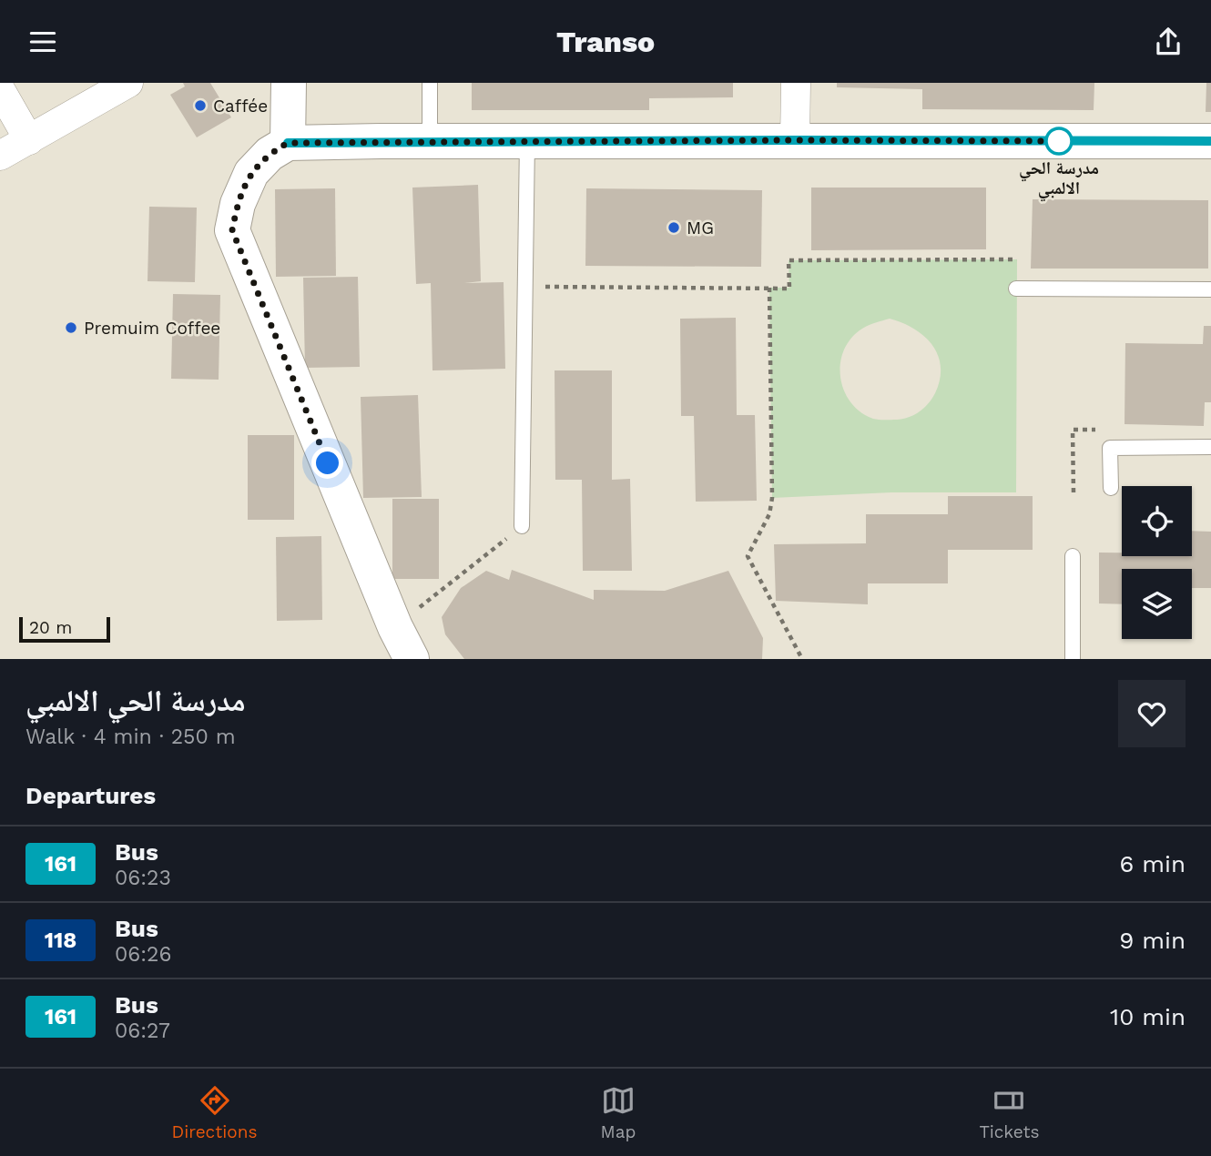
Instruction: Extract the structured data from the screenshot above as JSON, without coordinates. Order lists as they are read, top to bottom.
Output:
{
  "places": [
    "Caffée",
    "مدرسة الحي الالمبي",
    "MG",
    "Premuim Coffee"
  ],
  "lines": ["bus line 161"],
  "scale_bar": "20 m",
  "page": {
    "header": "Transo",
    "scale": "20 m",
    "heading": [
      ["مدرسة الحي الالمبي", "Walk · 4 min · 250 m"],
      "Departures"
    ],
    "list": [
      {
        "mark": "161",
        "name": "Bus",
        "note": "06:23",
        "value": "6 min"
      },
      {
        "mark": "118",
        "name": "Bus",
        "note": "06:26",
        "value": "9 min"
      },
      {
        "mark": "161",
        "name": "Bus",
        "note": "06:27",
        "value": "10 min"
      }
    ],
    "tabs": ["Directions", "Map", "Tickets"]
  }
}
